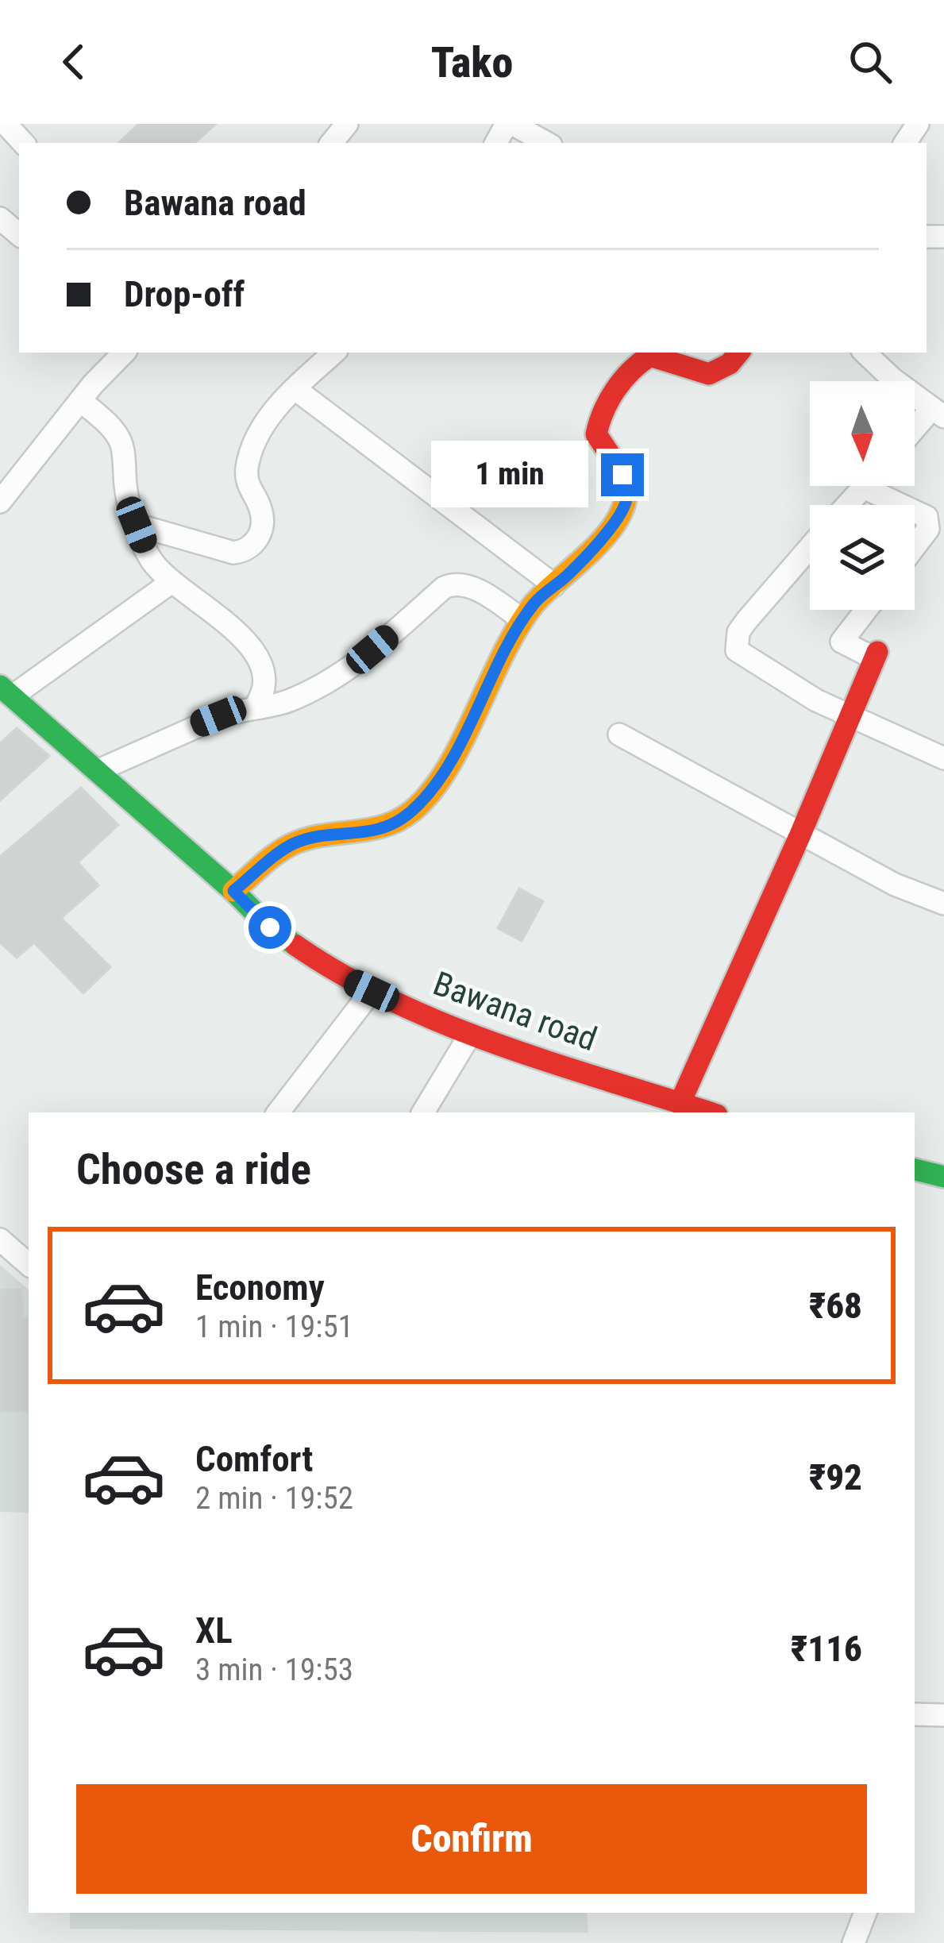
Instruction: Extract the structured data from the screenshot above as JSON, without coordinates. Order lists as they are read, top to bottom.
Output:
{
  "streets": {
    "street": ["Bawana road"]
  },
  "north": "bottom",
  "page": {
    "header": "Tako",
    "banner": ["Bawana road", "Drop-off"],
    "bubble": "1 min",
    "heading": "Choose a ride",
    "list": [
      {
        "name": "Economy",
        "note": "1 min · 19:51",
        "value": "₹68"
      },
      {
        "name": "Comfort",
        "note": "2 min · 19:52",
        "value": "₹92"
      },
      {
        "name": "XL",
        "note": "3 min · 19:53",
        "value": "₹116"
      }
    ],
    "buttons": "Confirm"
  }
}
